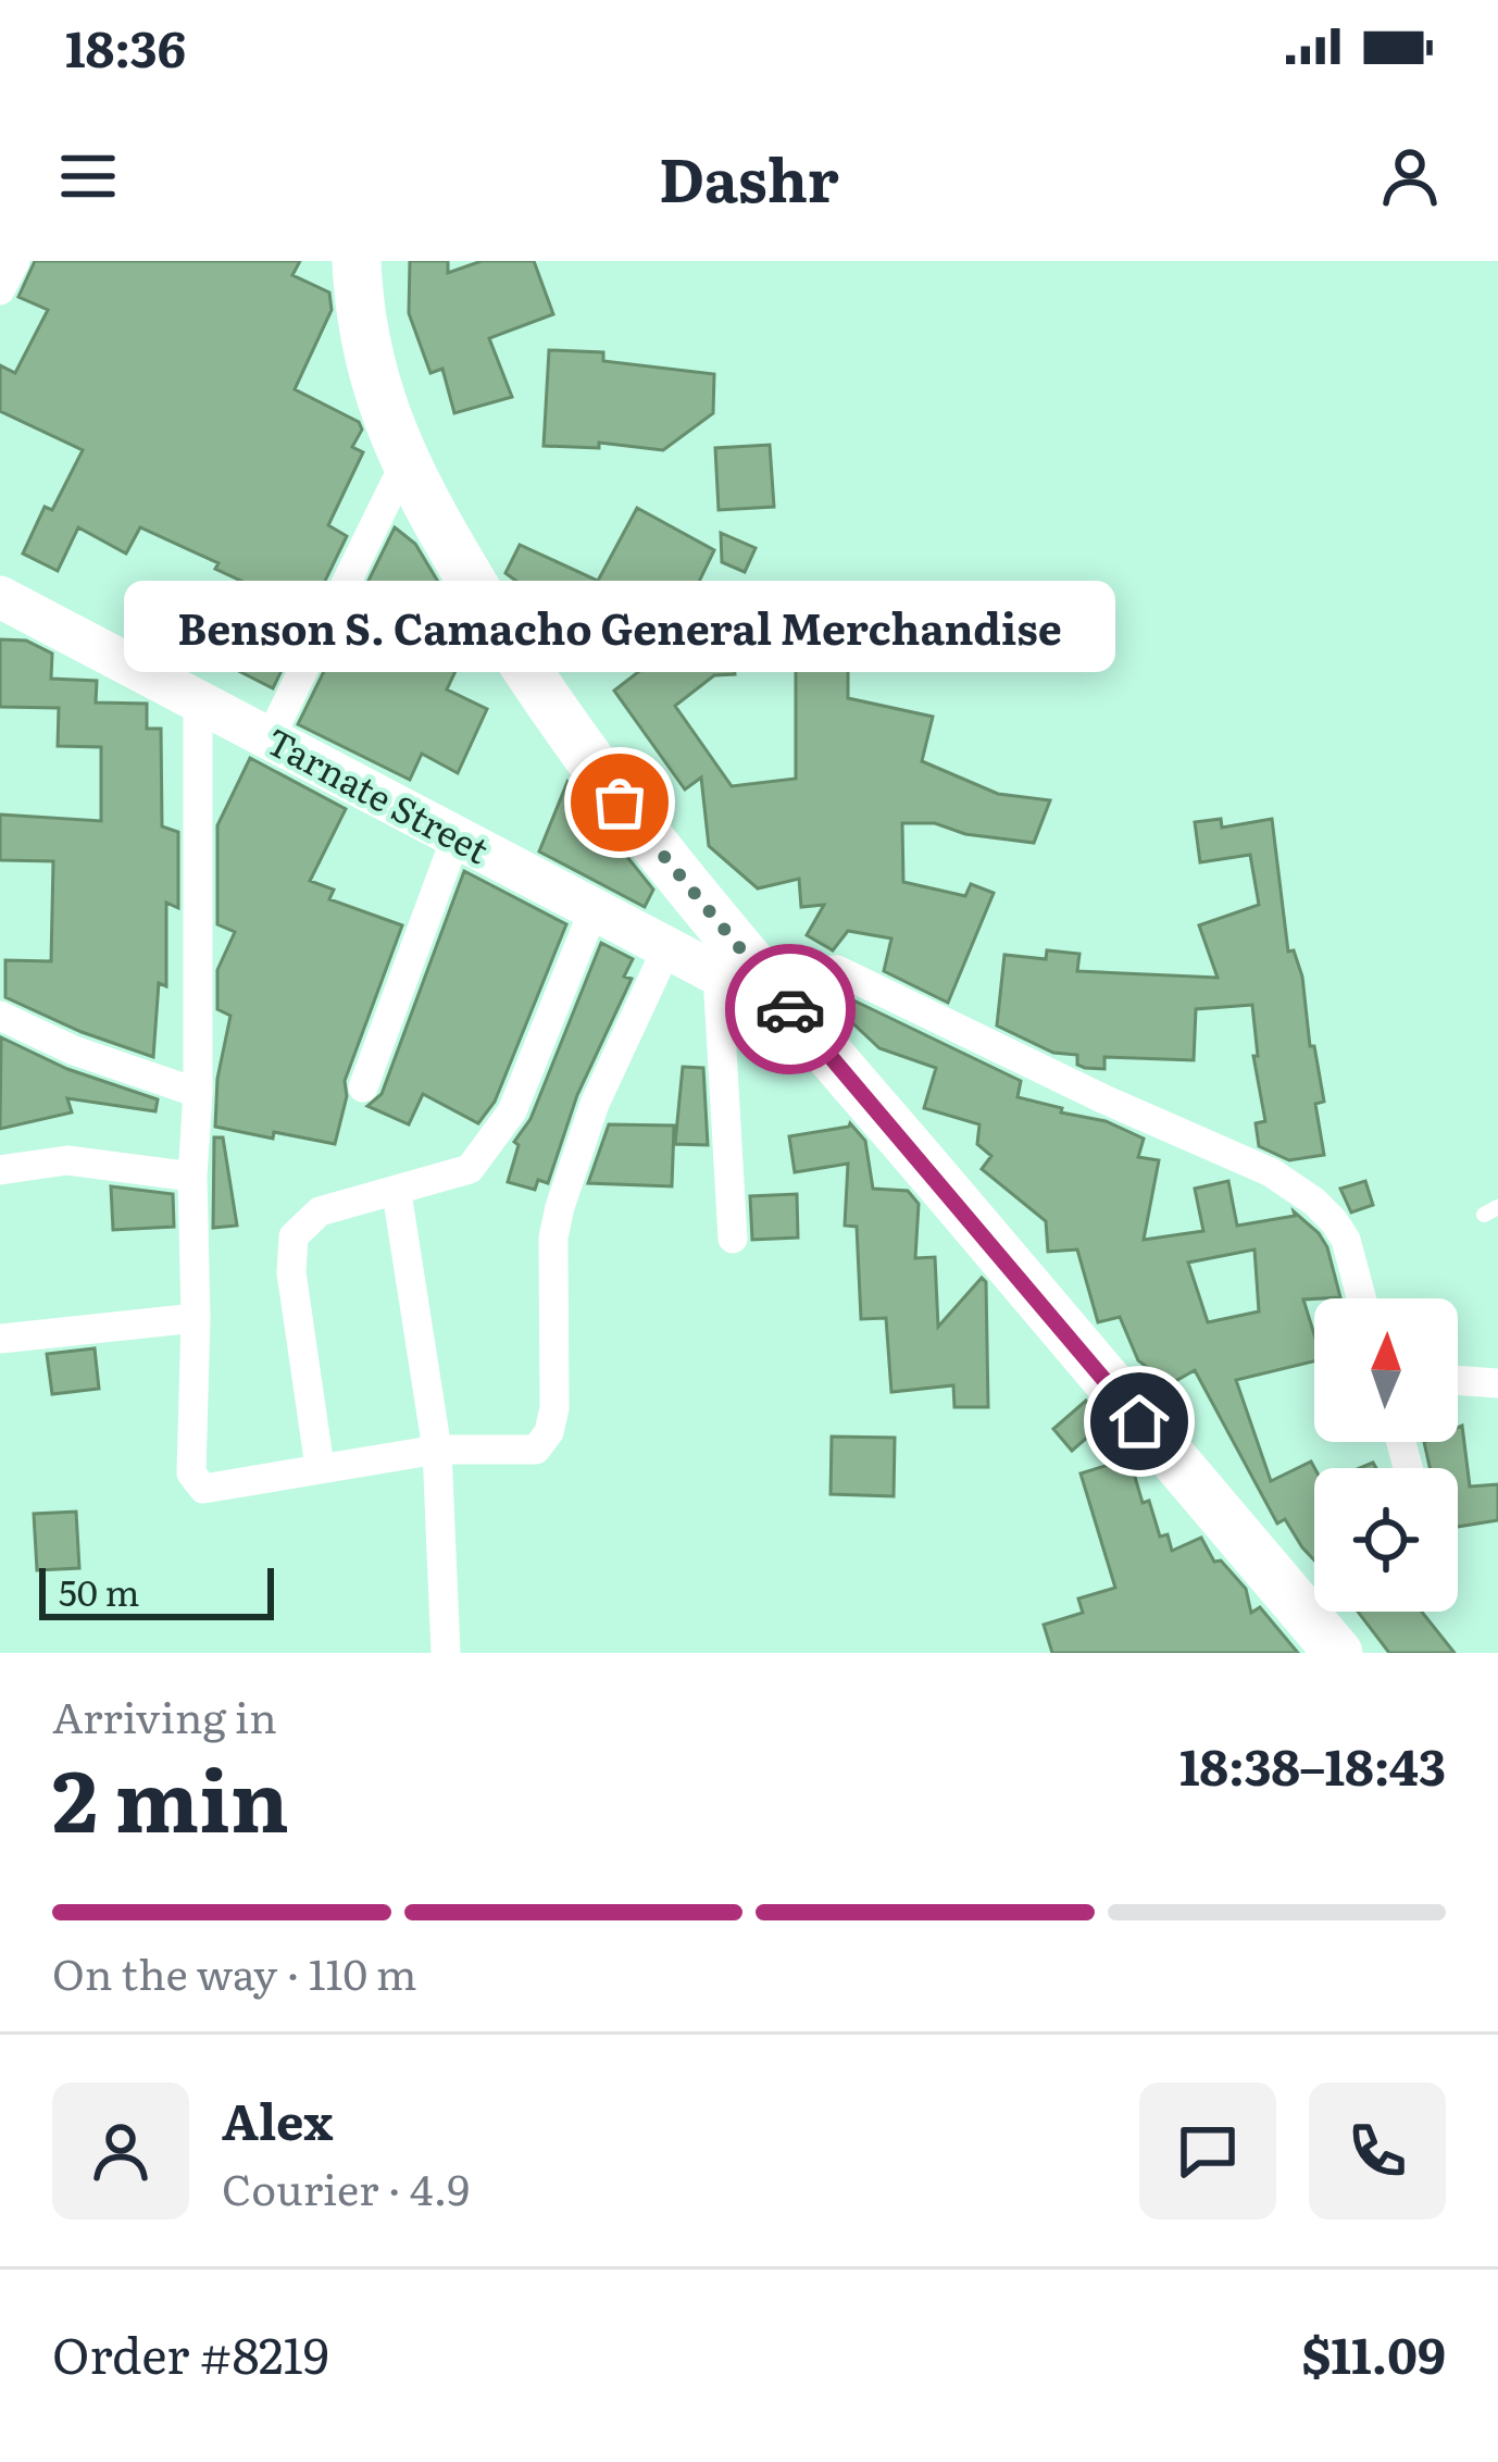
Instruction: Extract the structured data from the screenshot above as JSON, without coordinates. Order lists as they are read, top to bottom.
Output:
{
  "streets": {
    "street": ["Tarnate Street"]
  },
  "places": ["Benson S. Camacho General Merchandise"],
  "scale_bar": "50 m",
  "north": "top",
  "page": {
    "status": "18:36",
    "header": "Dashr",
    "bubble": "Benson S. Camacho General Merchandise",
    "scale": "50 m",
    "heading": ["2 min", "Arriving in", "18:38–18:43"],
    "panel": [
      "Alex",
      "Courier · 4.9",
      "Order #8219",
      "$11.09"
    ],
    "bar": "On the way · 110 m"
  }
}
